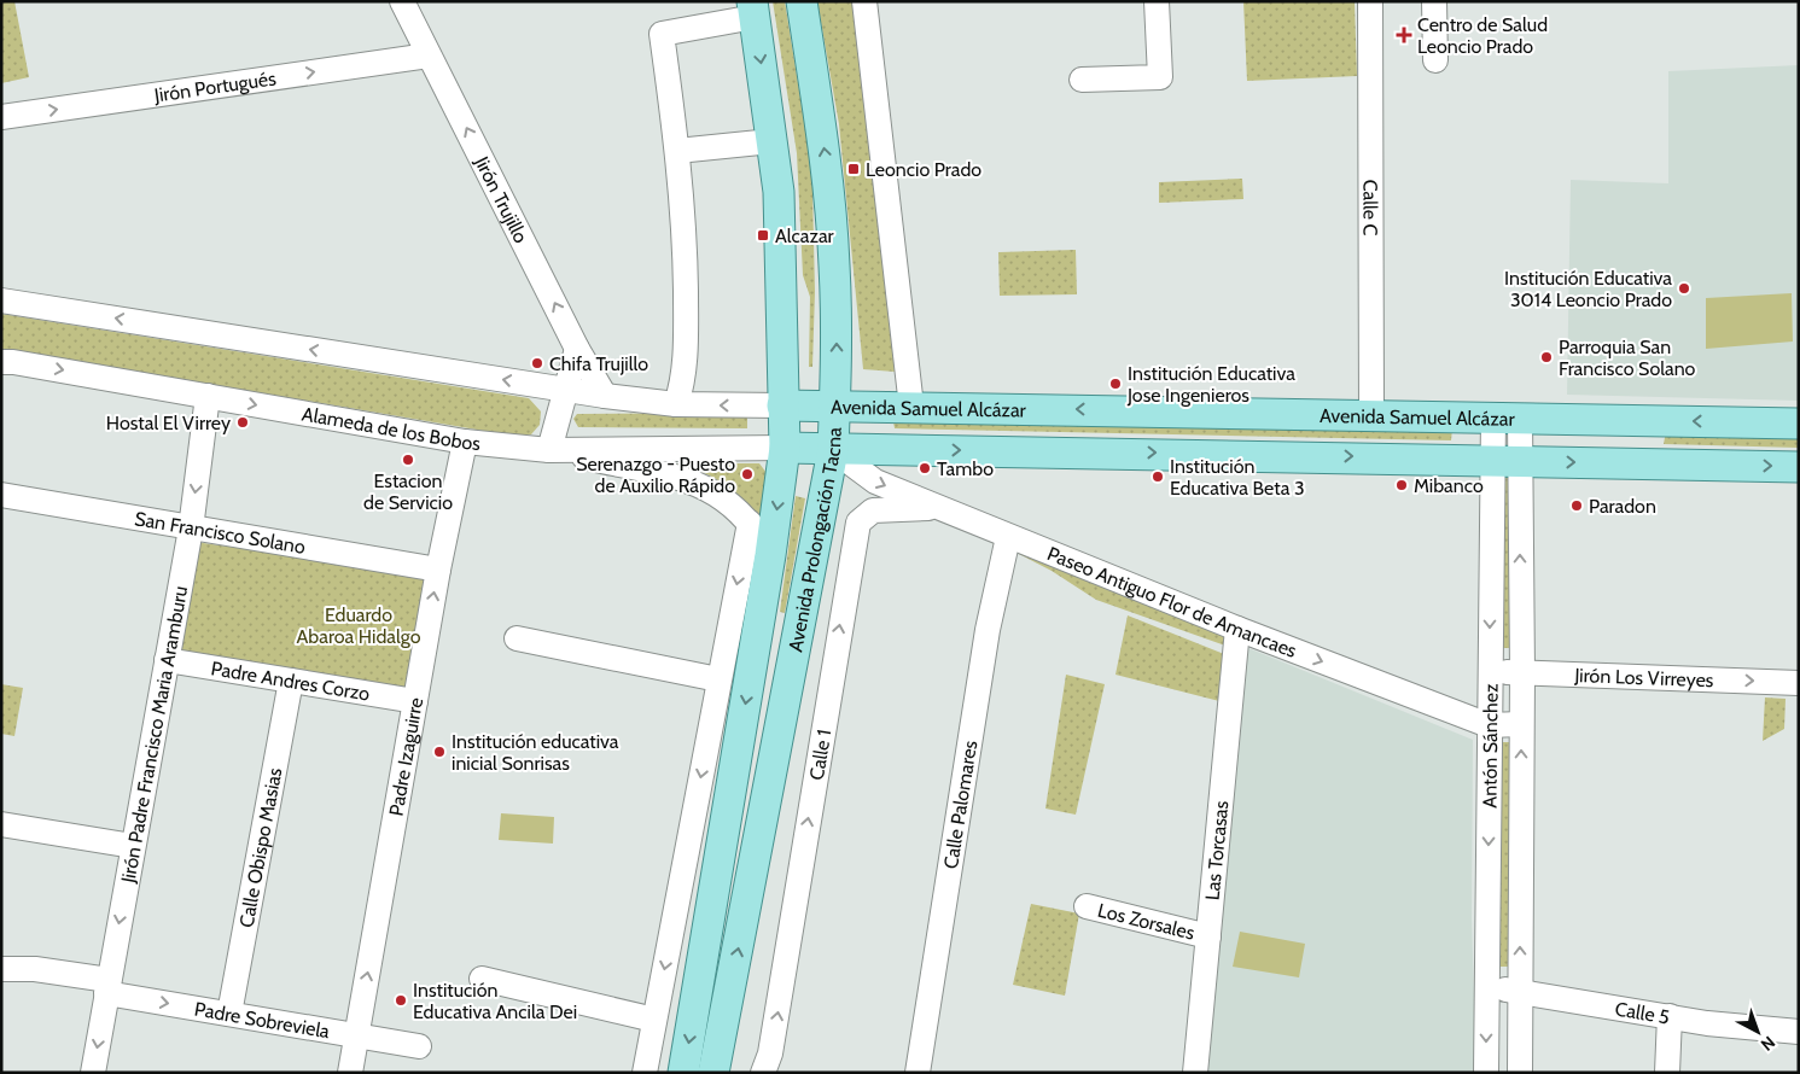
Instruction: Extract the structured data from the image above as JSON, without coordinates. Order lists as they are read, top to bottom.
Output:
{
  "streets": {
    "main road": ["Avenida Samuel Alcázar", "Avenida Prolongación Tacna"],
    "street": [
      "Jirón Portugués",
      "Jirón Trujillo",
      "Calle C",
      "Alameda de los Bobos",
      "San Francisco Solano",
      "Paseo Antiguo Flor de Amancaes",
      "Jirón Los Virreyes",
      "Padre Andres Corzo",
      "Jirón Padre Francisco Maria Aramburu",
      "Antón Sánchez",
      "Calle 1",
      "Padre Izaguirre",
      "Calle Palomares",
      "Calle Obispo Masias",
      "Las Torcasas",
      "Los Zorsales",
      "Calle 5",
      "Padre Sobreviela"
    ]
  },
  "crossings": [
    ["Jirón Portugués", "Jirón Trujillo"],
    ["Calle C", "Avenida Samuel Alcázar"],
    ["Avenida Samuel Alcázar", "Alameda de los Bobos"],
    ["Avenida Samuel Alcázar", "Avenida Prolongación Tacna"],
    ["Avenida Samuel Alcázar", "Paseo Antiguo Flor de Amancaes"],
    ["Avenida Samuel Alcázar", "Antón Sánchez"],
    ["Alameda de los Bobos", "Jirón Padre Francisco Maria Aramburu"],
    ["Alameda de los Bobos", "Padre Izaguirre"],
    ["San Francisco Solano", "Jirón Padre Francisco Maria Aramburu"],
    ["San Francisco Solano", "Padre Izaguirre"],
    ["Avenida Prolongación Tacna", "Paseo Antiguo Flor de Amancaes"],
    ["Paseo Antiguo Flor de Amancaes", "Antón Sánchez"],
    ["Paseo Antiguo Flor de Amancaes", "Calle 1"],
    ["Paseo Antiguo Flor de Amancaes", "Calle Palomares"],
    ["Paseo Antiguo Flor de Amancaes", "Las Torcasas"],
    ["Jirón Los Virreyes", "Antón Sánchez"],
    ["Padre Andres Corzo", "Jirón Padre Francisco Maria Aramburu"],
    ["Padre Andres Corzo", "Padre Izaguirre"],
    ["Padre Andres Corzo", "Calle Obispo Masias"],
    ["Jirón Padre Francisco Maria Aramburu", "Padre Sobreviela"],
    ["Antón Sánchez", "Calle 5"],
    ["Padre Izaguirre", "Padre Sobreviela"],
    ["Calle Obispo Masias", "Padre Sobreviela"],
    ["Las Torcasas", "Los Zorsales"]
  ],
  "one_way": [
    "Jirón Portugués",
    "Jirón Trujillo",
    "Paseo Antiguo Flor de Amancaes",
    "Jirón Los Virreyes",
    "Jirón Padre Francisco Maria Aramburu",
    "Padre Izaguirre"
  ],
  "parks": ["Eduardo Abaroa Hidalgo"],
  "places": {
    "health": ["Centro de Salud Leoncio Prado"],
    "transit": ["Leoncio Prado", "Alcazar"],
    "other": [
      "Institución Educativa 3014 Leoncio Prado",
      "Parroquia San Francisco Solano",
      "Chifa Trujillo",
      "Institución Educativa Jose Ingenieros",
      "Hostal El Virrey",
      "Estacion de Servicio",
      "Tambo",
      "Serenazgo - Puesto de Auxilio Rápido",
      "Institución Educativa Beta 3",
      "Mibanco",
      "Paradon",
      "Institución educativa inicial Sonrisas",
      "Institución Educativa Ancila Dei"
    ]
  },
  "north": "bottom right"
}
